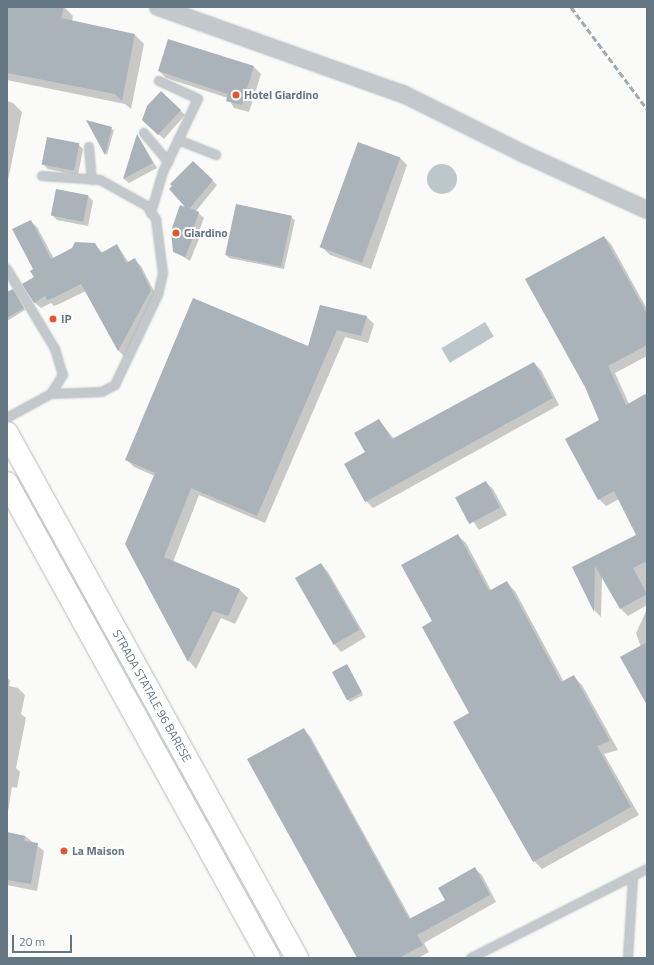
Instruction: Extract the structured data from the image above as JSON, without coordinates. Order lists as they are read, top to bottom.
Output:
{
  "streets": {
    "main road": ["STRADA STATALE 96 BARESE"]
  },
  "places": [
    "Hotel Giardino",
    "Giardino",
    "IP",
    "La Maison"
  ],
  "scale_bar": "20 m"
}
